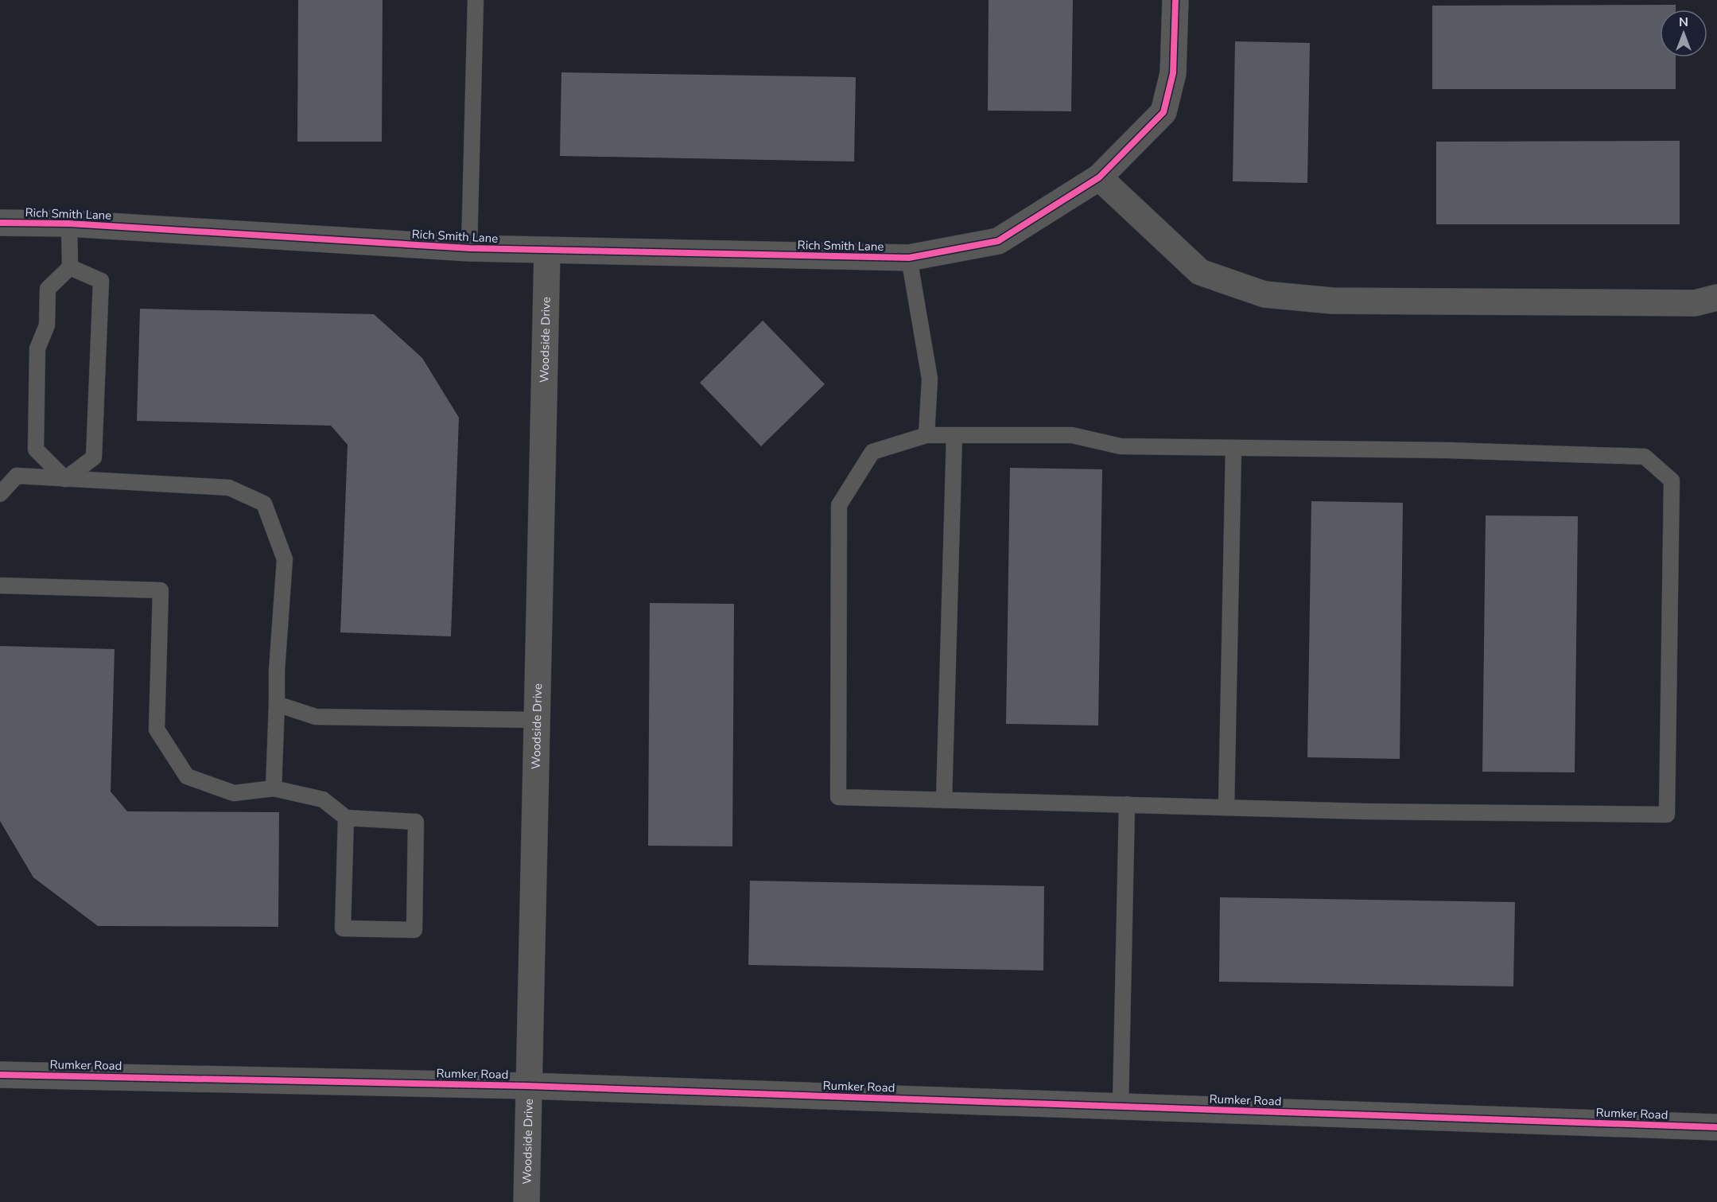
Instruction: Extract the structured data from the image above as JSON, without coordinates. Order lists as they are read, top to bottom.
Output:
{
  "streets": {
    "street": ["Rich Smith Lane", "Woodside Drive", "Rumker Road"]
  },
  "crossings": [
    ["Rich Smith Lane", "Woodside Drive"],
    ["Woodside Drive", "Rumker Road"]
  ],
  "north": "top"
}
